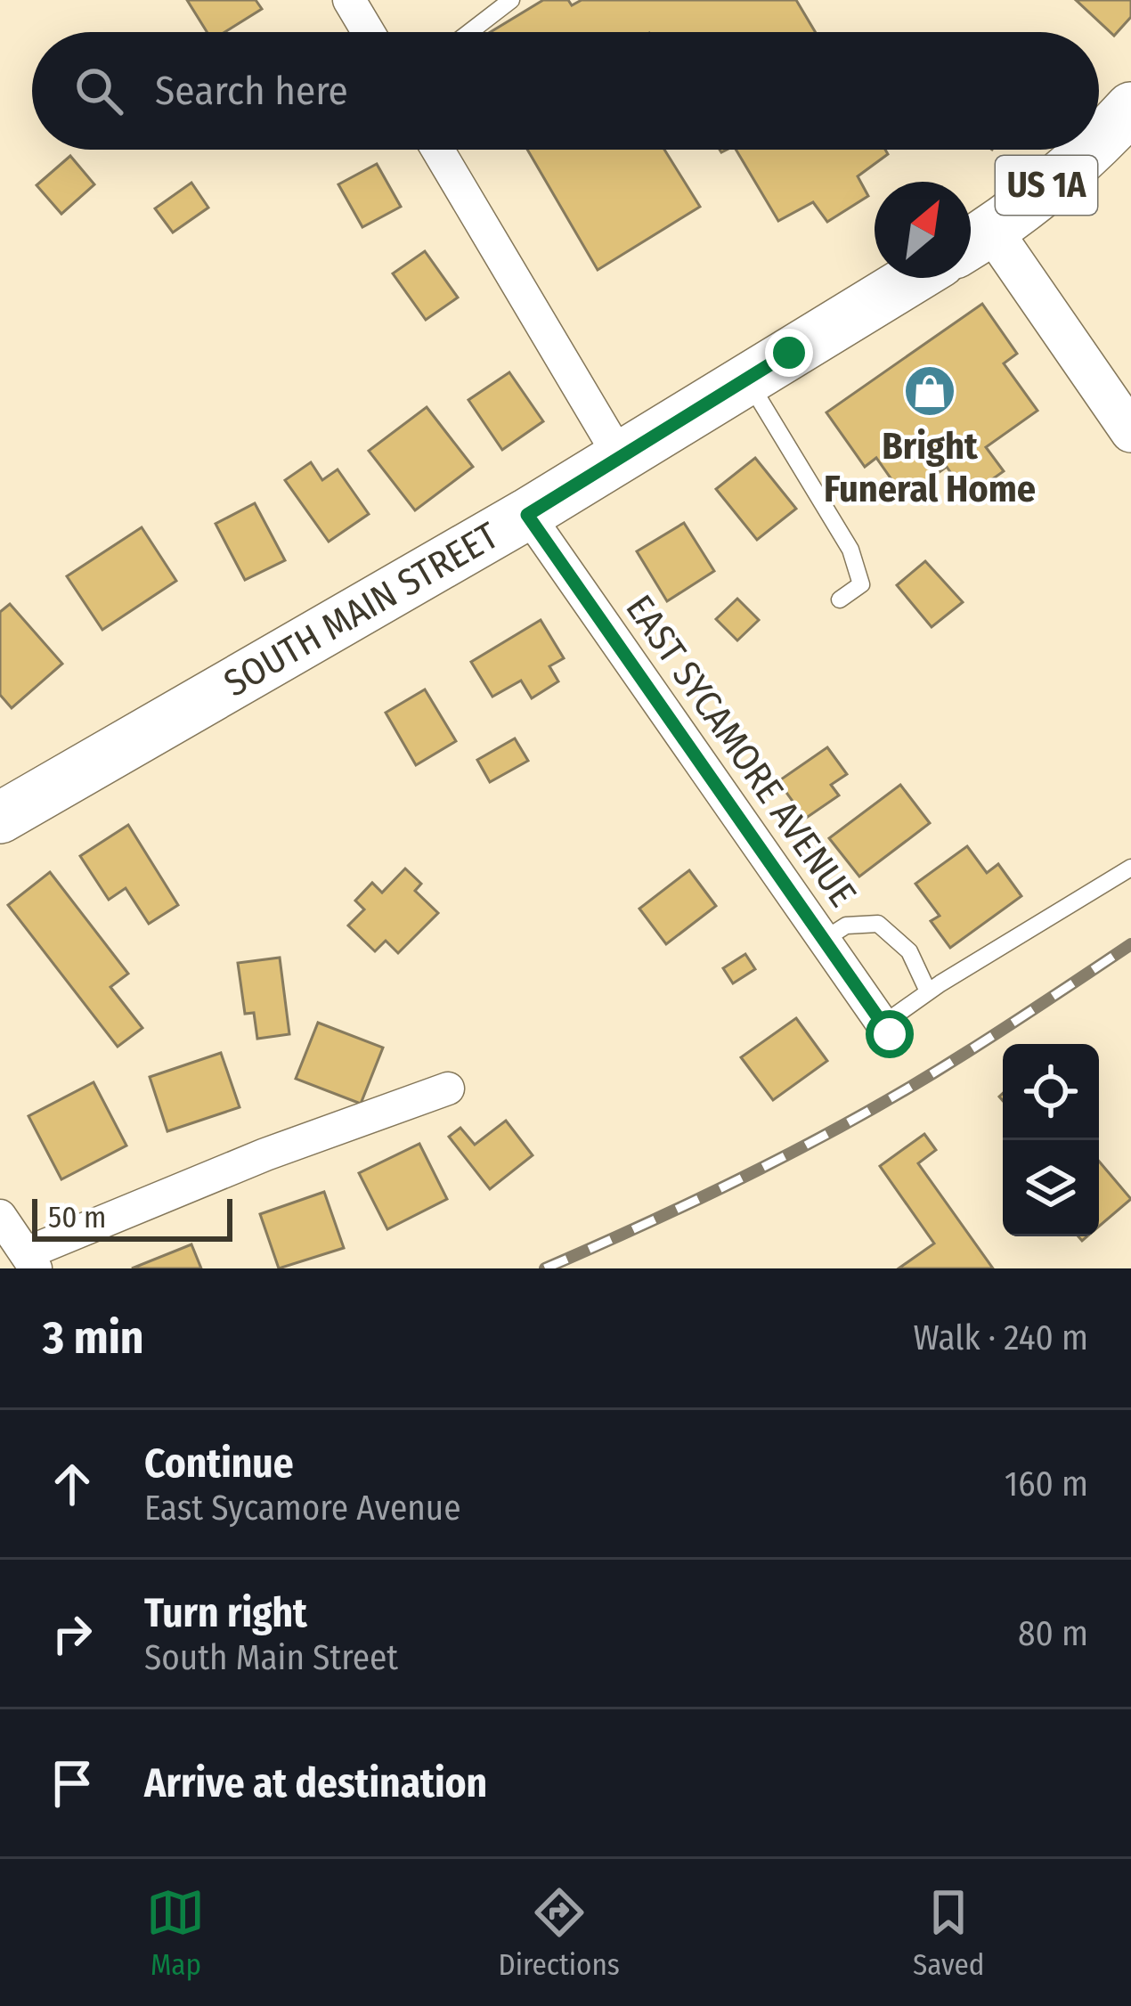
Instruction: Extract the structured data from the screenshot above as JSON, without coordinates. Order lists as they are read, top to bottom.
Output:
{
  "streets": {
    "main road": ["US 1A", "SOUTH MAIN STREET"],
    "street": ["EAST SYCAMORE AVENUE"]
  },
  "crossings": [
    ["SOUTH MAIN STREET", "EAST SYCAMORE AVENUE"]
  ],
  "places": {
    "shop": ["Bright Funeral Home"]
  },
  "scale_bar": "50 m",
  "north": "top right",
  "page": {
    "search": "Search here",
    "scale": "50 m",
    "heading": ["3 min", "Walk · 240 m"],
    "list": [
      ["Continue", "East Sycamore Avenue", "160 m"],
      ["Turn right", "South Main Street", "80 m"],
      "Arrive at destination"
    ],
    "nav": ["Map", "Directions", "Saved"]
  }
}
